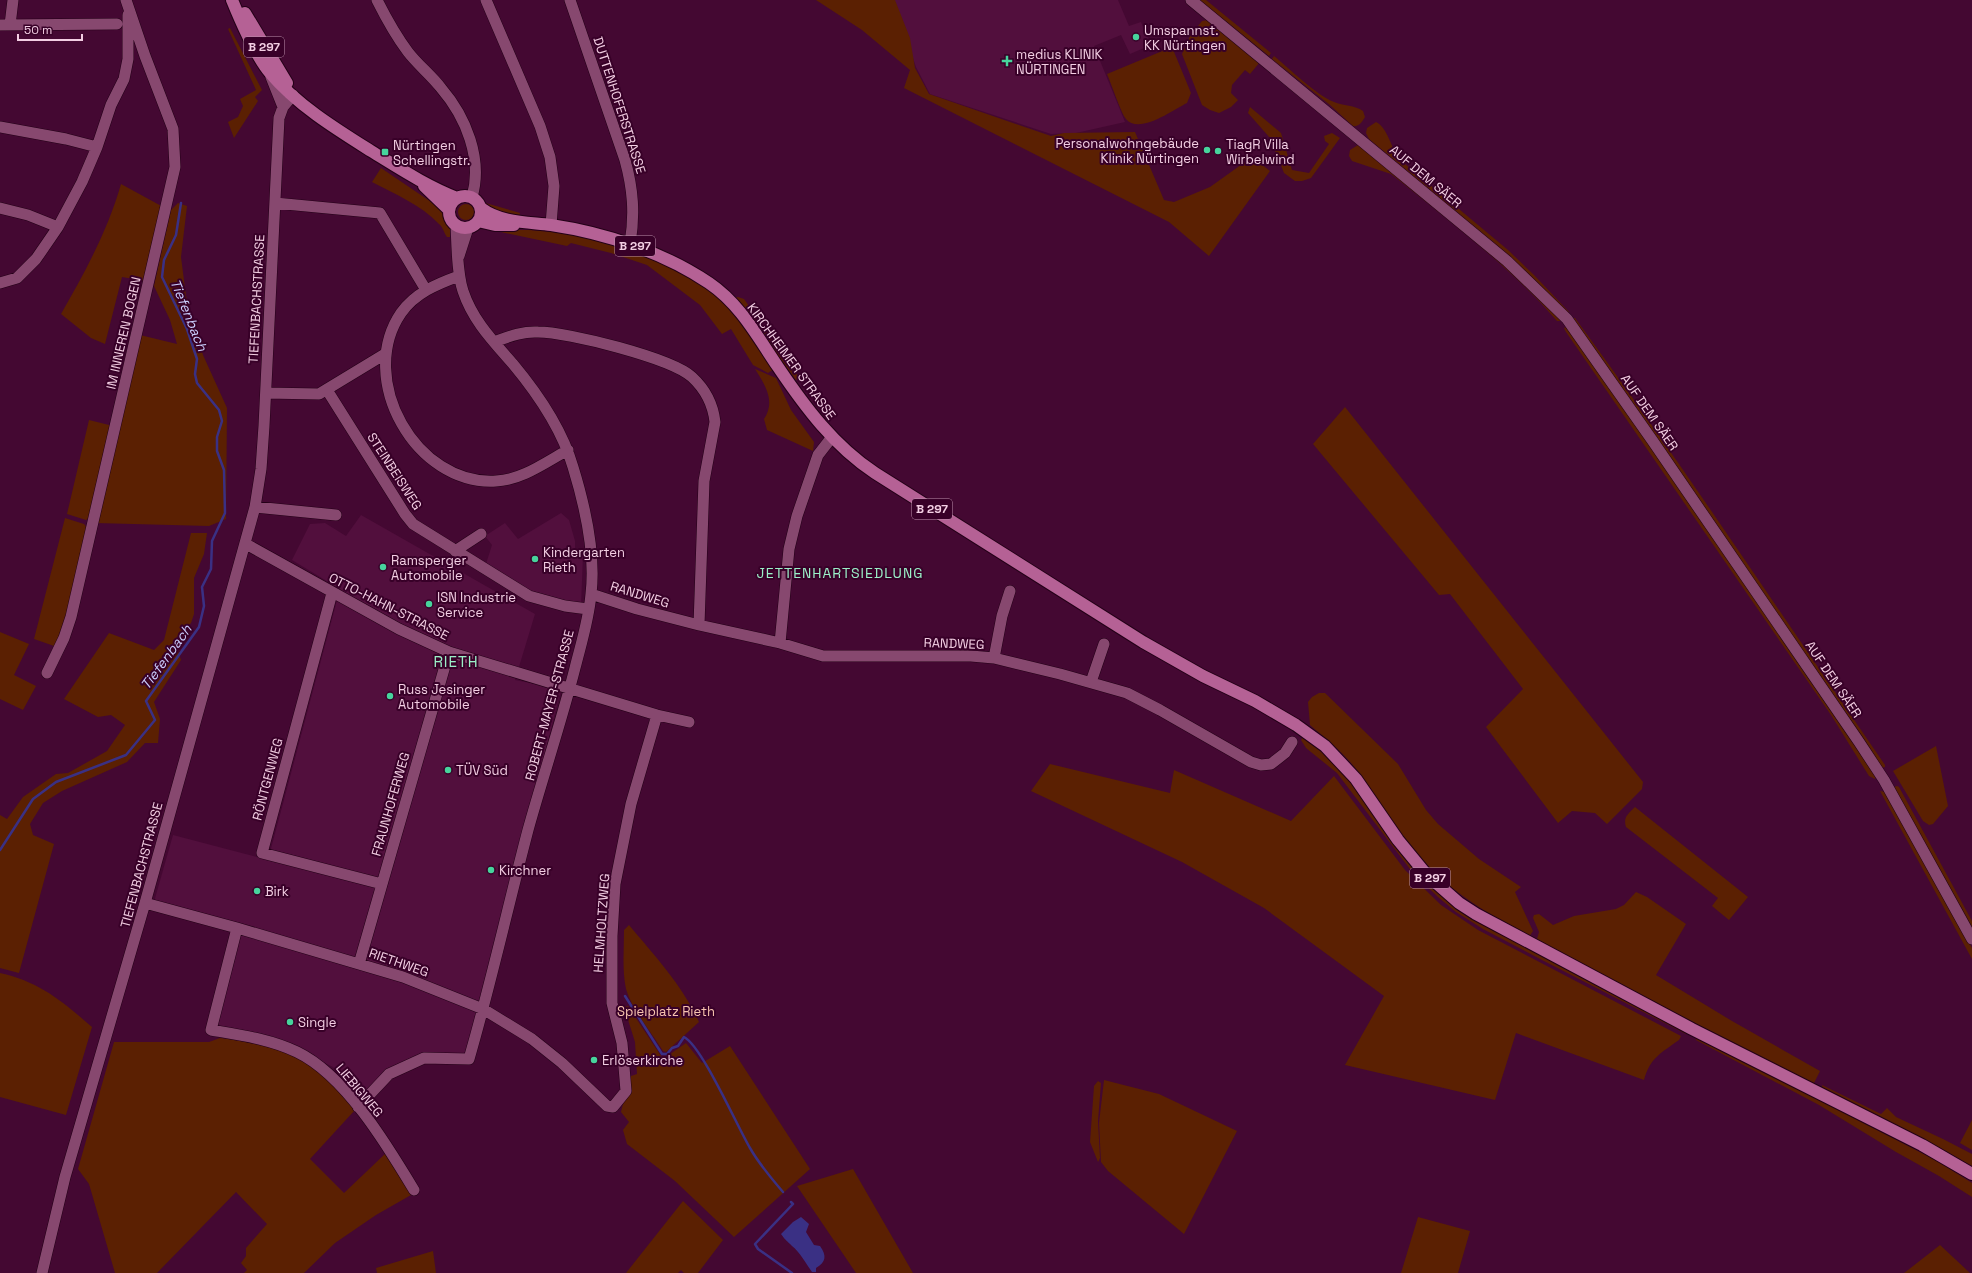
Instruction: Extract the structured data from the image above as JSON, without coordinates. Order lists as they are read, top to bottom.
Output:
{
  "streets": {
    "main road": ["B 297", "KIRCHHEIMER STRASSE"],
    "street": [
      "DUTTENHOFERSTRASSE",
      "AUF DEM SÄER",
      "TIEFENBACHSTRASSE",
      "IM INNEREN BOGEN",
      "STEINBEISWEG",
      "RANDWEG",
      "OTTO-HAHN-STRASSE",
      "ROBERT-MAYER-STRASSE",
      "RÖNTGENWEG",
      "FRAUNHOFERWEG",
      "HELMHOLTZWEG",
      "RIETHWEG",
      "LIEBIGWEG"
    ]
  },
  "crossings": [
    ["B 297", "TIEFENBACHSTRASSE"],
    ["B 297", "KIRCHHEIMER STRASSE"],
    ["B 297", "ROBERT-MAYER-STRASSE"],
    ["DUTTENHOFERSTRASSE", "KIRCHHEIMER STRASSE"],
    ["TIEFENBACHSTRASSE", "OTTO-HAHN-STRASSE"],
    ["TIEFENBACHSTRASSE", "RIETHWEG"],
    ["KIRCHHEIMER STRASSE", "ROBERT-MAYER-STRASSE"],
    ["STEINBEISWEG", "ROBERT-MAYER-STRASSE"],
    ["RANDWEG", "ROBERT-MAYER-STRASSE"],
    ["OTTO-HAHN-STRASSE", "ROBERT-MAYER-STRASSE"],
    ["OTTO-HAHN-STRASSE", "RÖNTGENWEG"],
    ["OTTO-HAHN-STRASSE", "FRAUNHOFERWEG"],
    ["OTTO-HAHN-STRASSE", "HELMHOLTZWEG"],
    ["ROBERT-MAYER-STRASSE", "RIETHWEG"],
    ["ROBERT-MAYER-STRASSE", "LIEBIGWEG"],
    ["RÖNTGENWEG", "FRAUNHOFERWEG"],
    ["FRAUNHOFERWEG", "RIETHWEG"],
    ["HELMHOLTZWEG", "RIETHWEG"],
    ["RIETHWEG", "LIEBIGWEG"]
  ],
  "districts": ["JETTENHARTSIEDLUNG", "RIETH"],
  "water": ["Tiefenbach"],
  "parks": ["Spielplatz Rieth"],
  "places": {
    "other": [
      "Umspannst. KK Nürtingen",
      "Personalwohngebäude Klinik Nürtingen",
      "TiagR Villa Wirbelwind",
      "Kindergarten Rieth",
      "Ramsperger Automobile",
      "ISN Industrie Service",
      "Russ Jesinger Automobile",
      "TÜV Süd",
      "Kirchner",
      "Birk",
      "Single",
      "Erlöserkirche"
    ],
    "health": ["medius KLINIK NÜRTINGEN"],
    "transit": ["Nürtingen Schellingstr."]
  },
  "scale_bar": "50 m"
}
